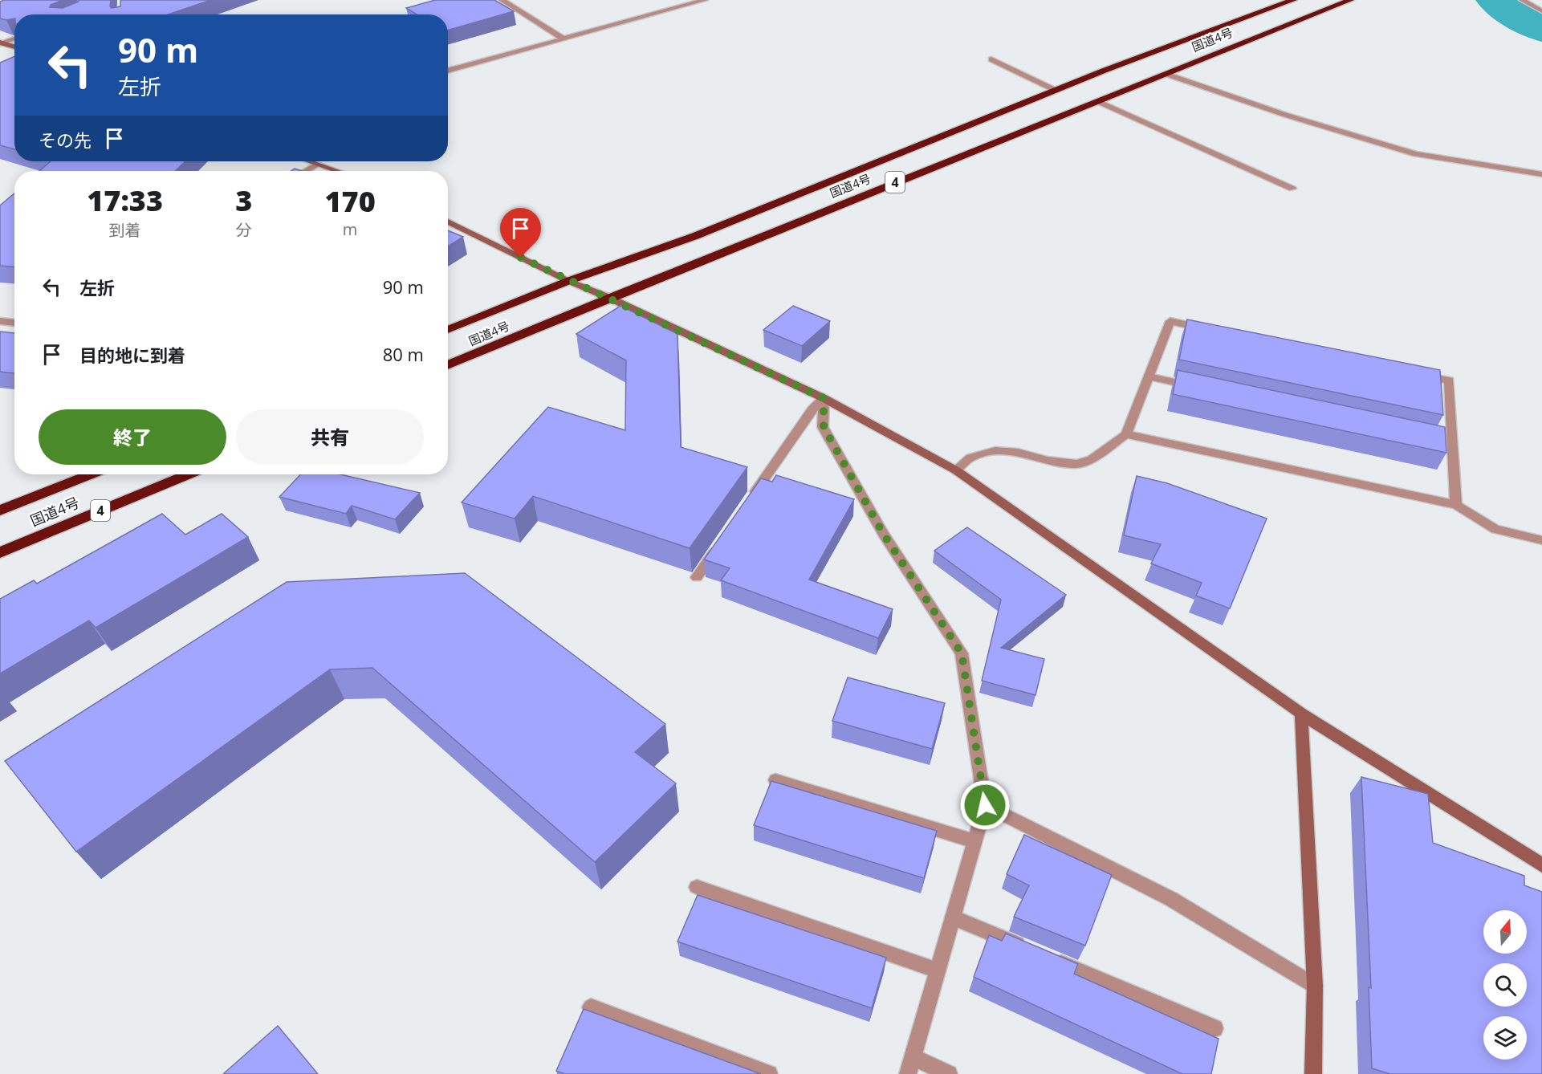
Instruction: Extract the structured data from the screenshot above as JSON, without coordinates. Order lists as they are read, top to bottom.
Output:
{
  "streets": {
    "highway": ["国道4号", "4"]
  },
  "north": "top",
  "page": {
    "turn": ["90 m", "左折"],
    "then": "その先",
    "eta": [
      "17:33",
      "到着",
      "3",
      "分",
      "170",
      "m"
    ],
    "list": [
      {
        "name": "左折",
        "value": "90 m"
      },
      {
        "name": "目的地に到着",
        "value": "80 m"
      }
    ],
    "buttons": ["終了", "共有"]
  }
}
